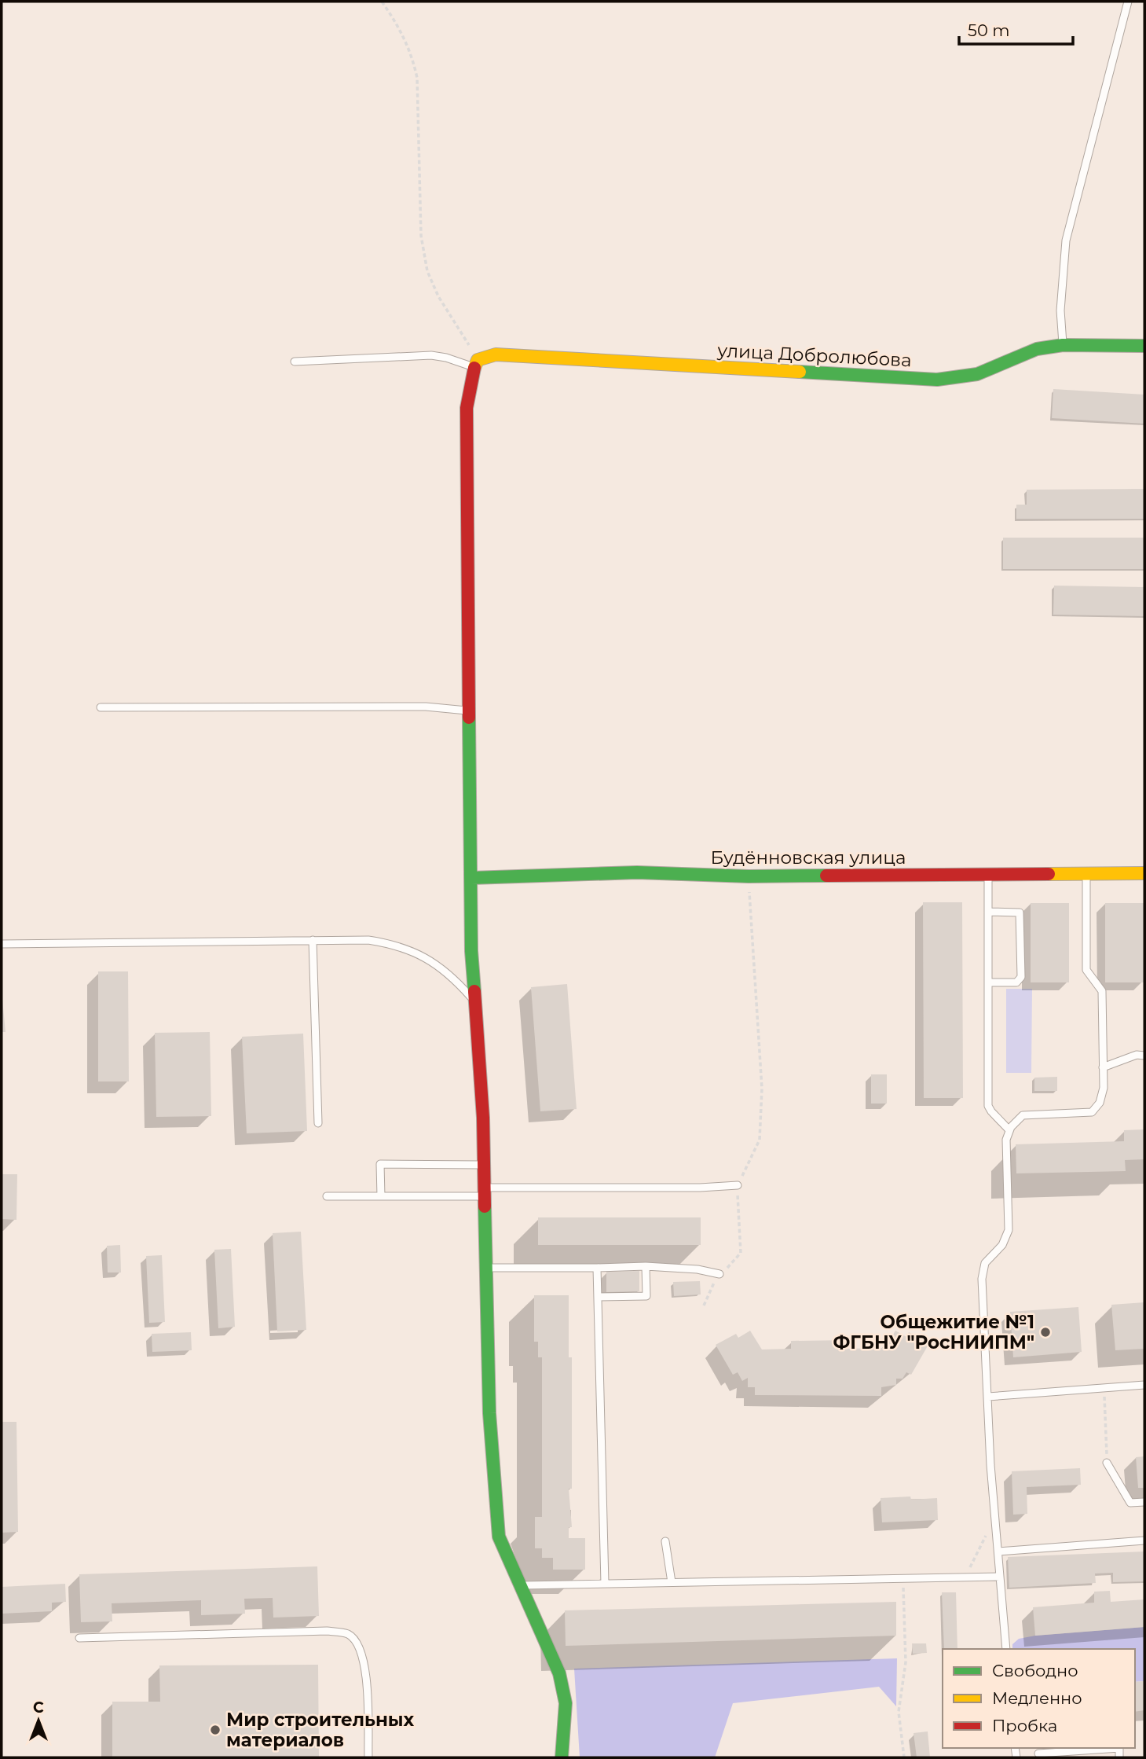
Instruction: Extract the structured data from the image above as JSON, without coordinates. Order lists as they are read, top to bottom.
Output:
{
  "streets": {
    "street": ["улица Добролюбова", "Будённовская улица"]
  },
  "places": ["Общежитие №1 ФГБНУ \"РосНИИПМ\"", "Мир строительных материалов"],
  "legend": ["Свободно", "Медленно", "Пробка"],
  "scale_bar": "50 m",
  "north": "top"
}
